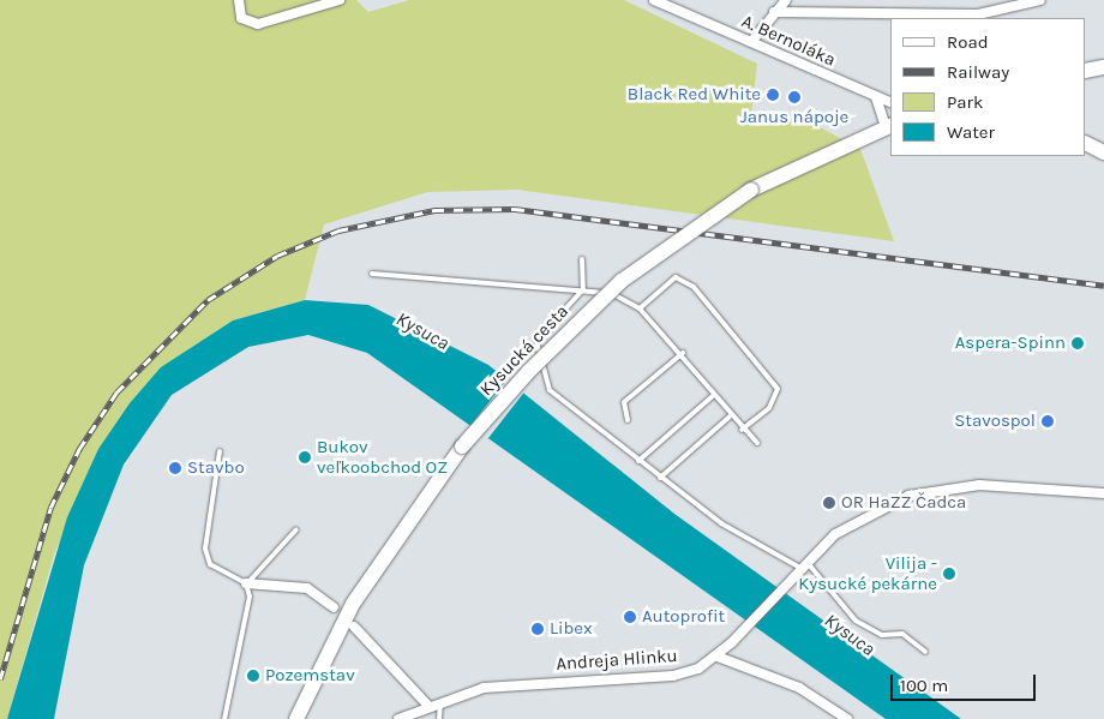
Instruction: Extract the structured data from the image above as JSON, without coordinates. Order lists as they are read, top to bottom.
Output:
{
  "streets": {
    "main road": ["Kysucká cesta"],
    "street": ["A. Bernoláka", "Andreja Hlinku"]
  },
  "water": ["Kysuca"],
  "places": [
    "Black Red White",
    "Janus nápoje",
    "Aspera-Spinn",
    "Stavospol",
    "Bukov veľkoobchod OZ",
    "Stavbo",
    "OR HaZZ Čadca",
    "Vilija - Kysucké pekárne",
    "Autoprofit",
    "Libex",
    "Pozemstav"
  ],
  "legend": [
    "Road",
    "Railway",
    "Park",
    "Water"
  ],
  "scale_bar": "100 m"
}
